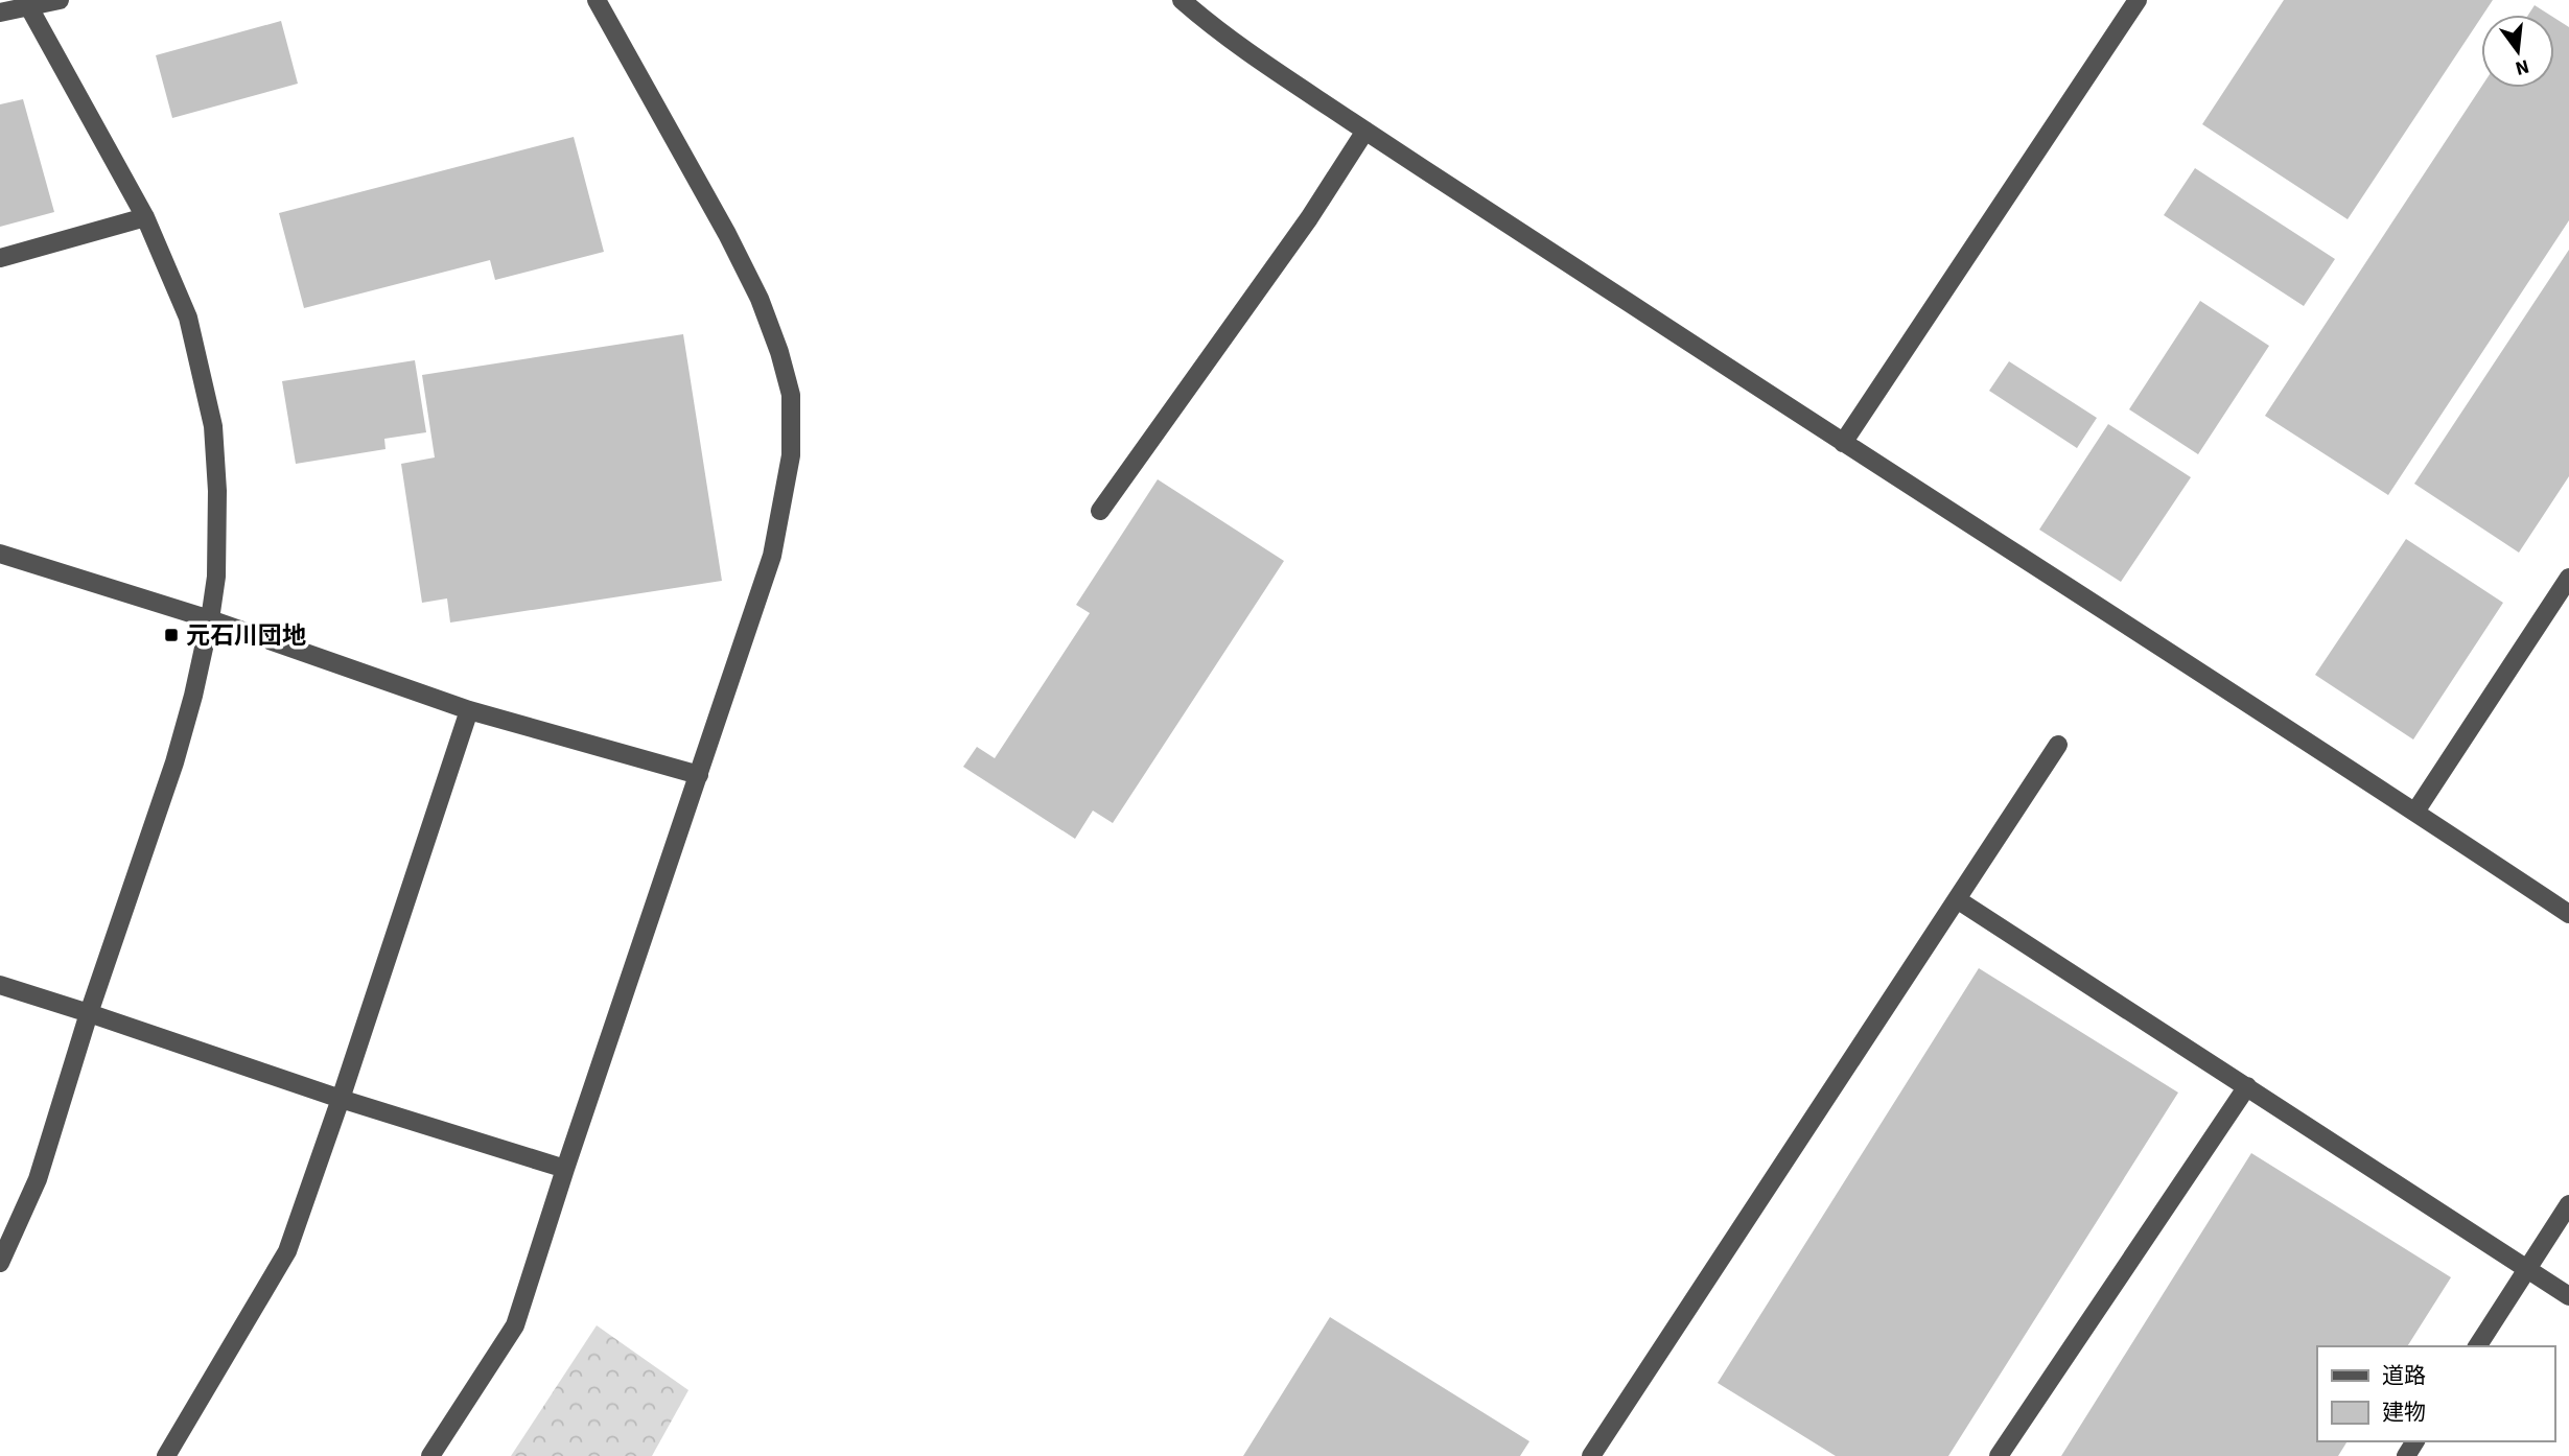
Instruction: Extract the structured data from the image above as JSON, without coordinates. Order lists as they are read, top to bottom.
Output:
{
  "places": {
    "transit": ["元石川団地"]
  },
  "legend": ["道路", "建物"],
  "north": "bottom"
}
